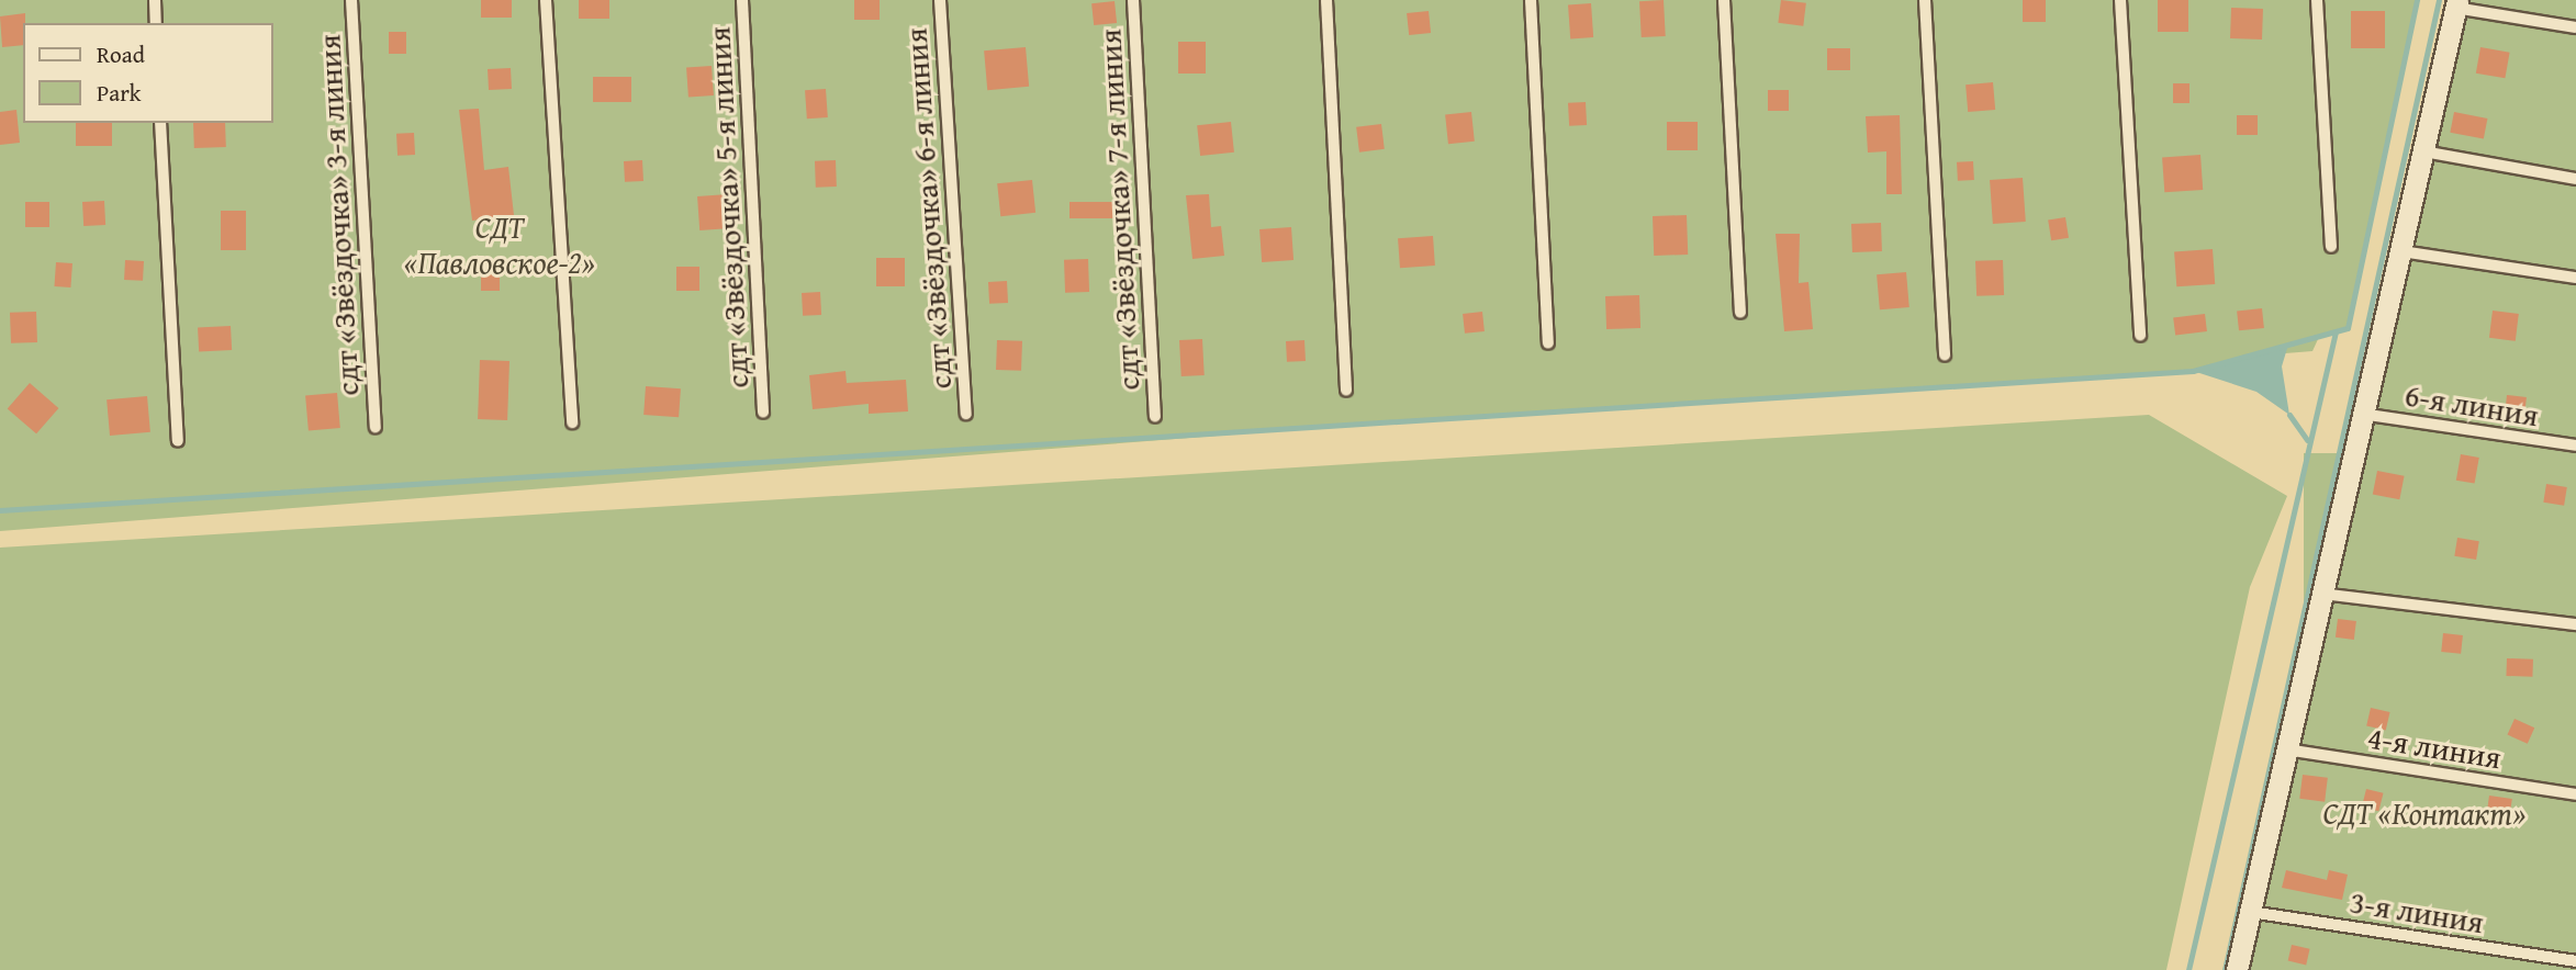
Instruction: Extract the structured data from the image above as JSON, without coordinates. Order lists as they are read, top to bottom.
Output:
{
  "streets": {
    "lane": [
      "сдт «Звёздочка» 5-я линия",
      "сдт «Звёздочка» 6-я линия",
      "сдт «Звёздочка» 7-я линия",
      "сдт «Звёздочка» 3-я линия",
      "6-я линия",
      "4-я линия",
      "3-я линия"
    ]
  },
  "parks": ["СДТ «Павловское-2»", "СДТ «Контакт»"],
  "legend": ["Road", "Park"]
}
